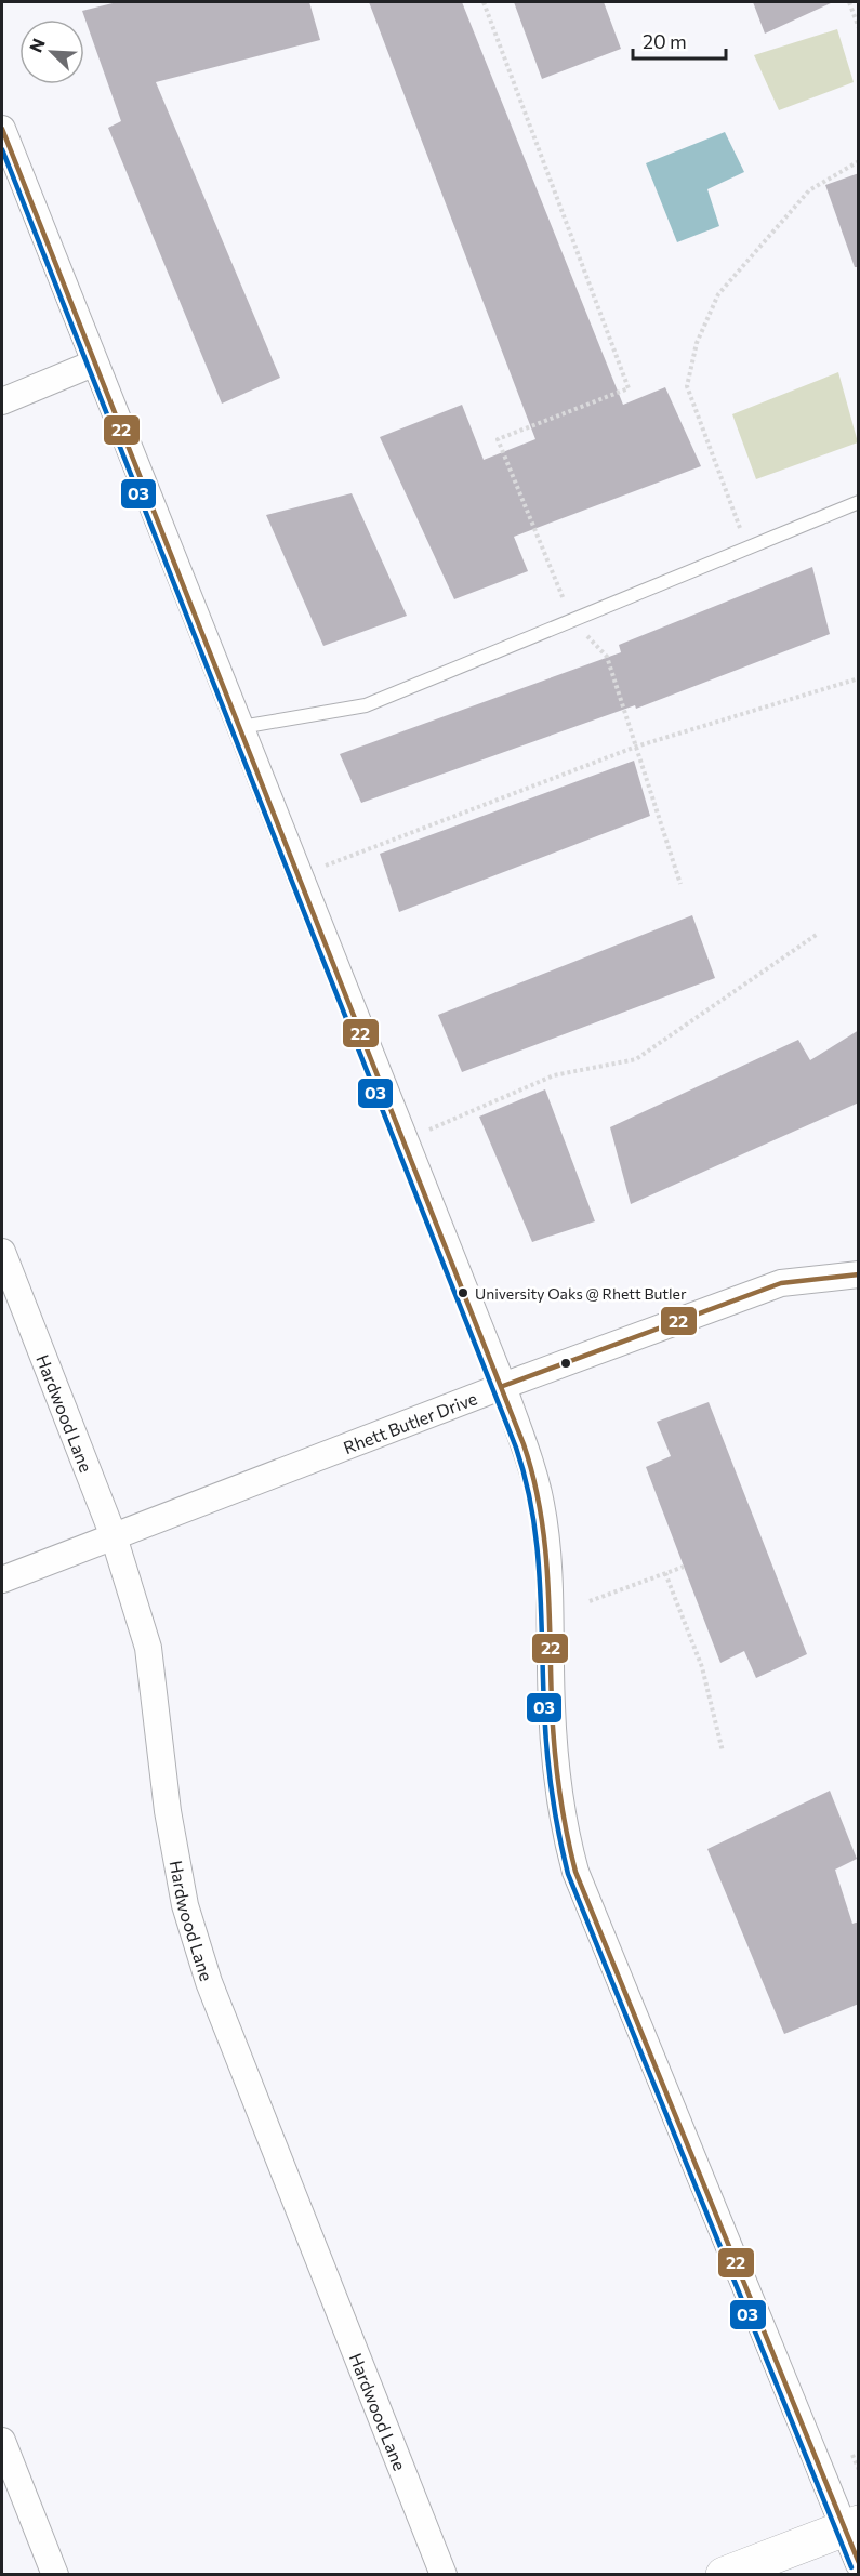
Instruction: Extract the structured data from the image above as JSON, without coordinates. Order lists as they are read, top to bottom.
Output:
{
  "streets": {
    "street": ["Hardwood Lane", "Rhett Butler Drive"]
  },
  "crossings": [
    ["Hardwood Lane", "Rhett Butler Drive"]
  ],
  "places": ["University Oaks @ Rhett Butler"],
  "lines": ["transit line 22", "transit line 03"],
  "scale_bar": "20 m",
  "north": "top left"
}
